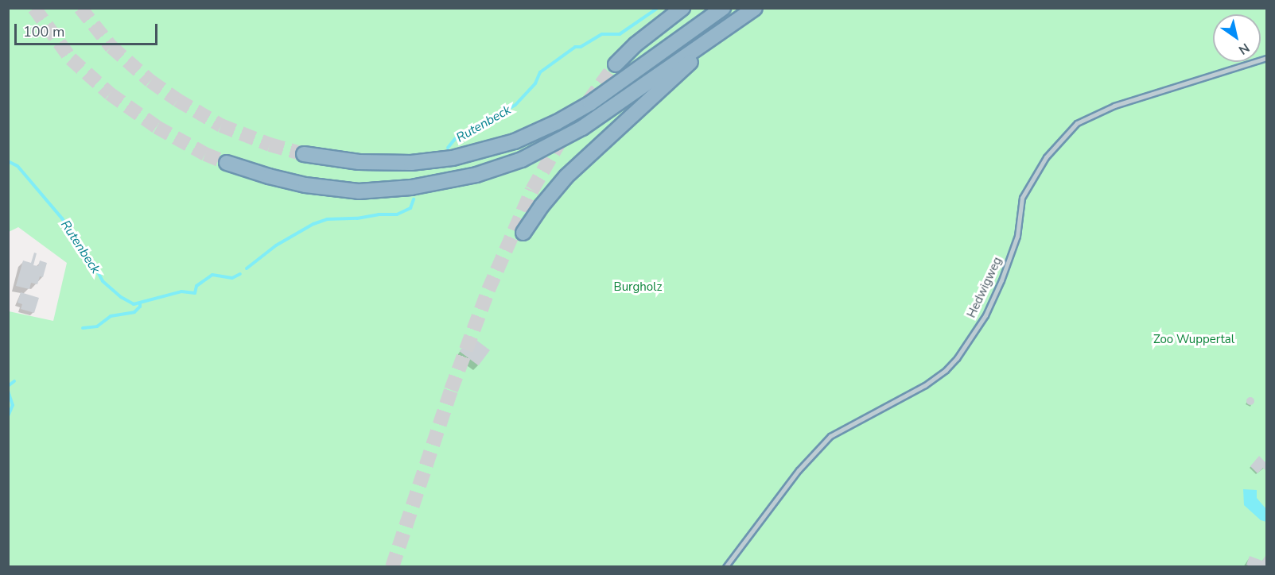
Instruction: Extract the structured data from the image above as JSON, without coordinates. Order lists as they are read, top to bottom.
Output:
{
  "streets": {
    "lane": ["Hedwigweg"]
  },
  "water": ["Rutenbeck"],
  "parks": ["Burgholz", "Zoo Wuppertal"],
  "scale_bar": "100 m",
  "north": "bottom right"
}
